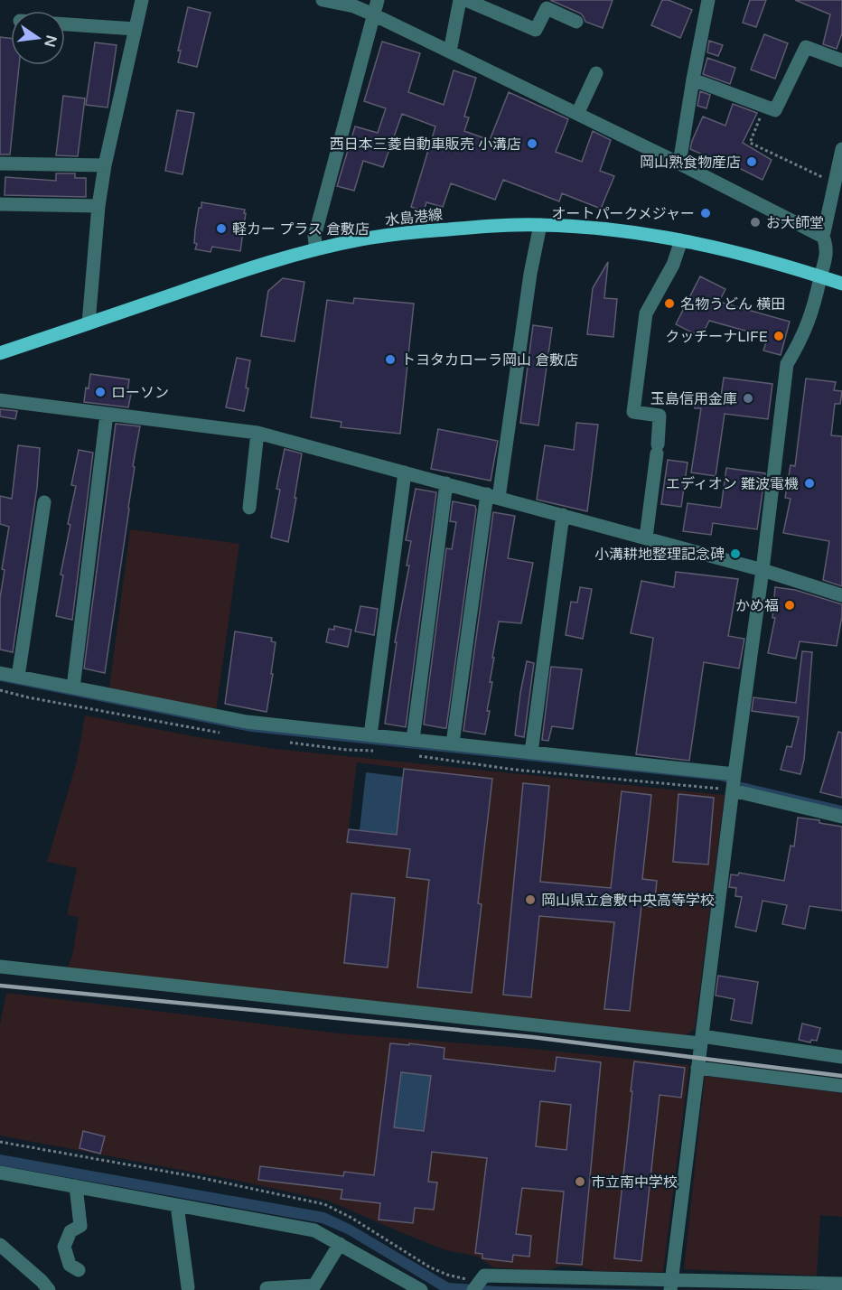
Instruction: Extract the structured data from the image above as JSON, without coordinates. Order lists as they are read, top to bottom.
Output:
{
  "streets": {
    "main road": ["水島港線"]
  },
  "places": [
    "西日本三菱自動車販売 小溝店",
    "岡山熟食物産店",
    "オートパークメジャー",
    "お大師堂",
    "軽カー プラス 倉敷店",
    "名物うどん 横田",
    "クッチーナLIFE",
    "トヨタカローラ岡山 倉敷店",
    "ローソン",
    "玉島信用金庫",
    "エディオン 難波電機",
    "小溝耕地整理記念碑",
    "かめ福",
    "岡山県立倉敷中央高等学校",
    "市立南中学校"
  ],
  "north": "right"
}
